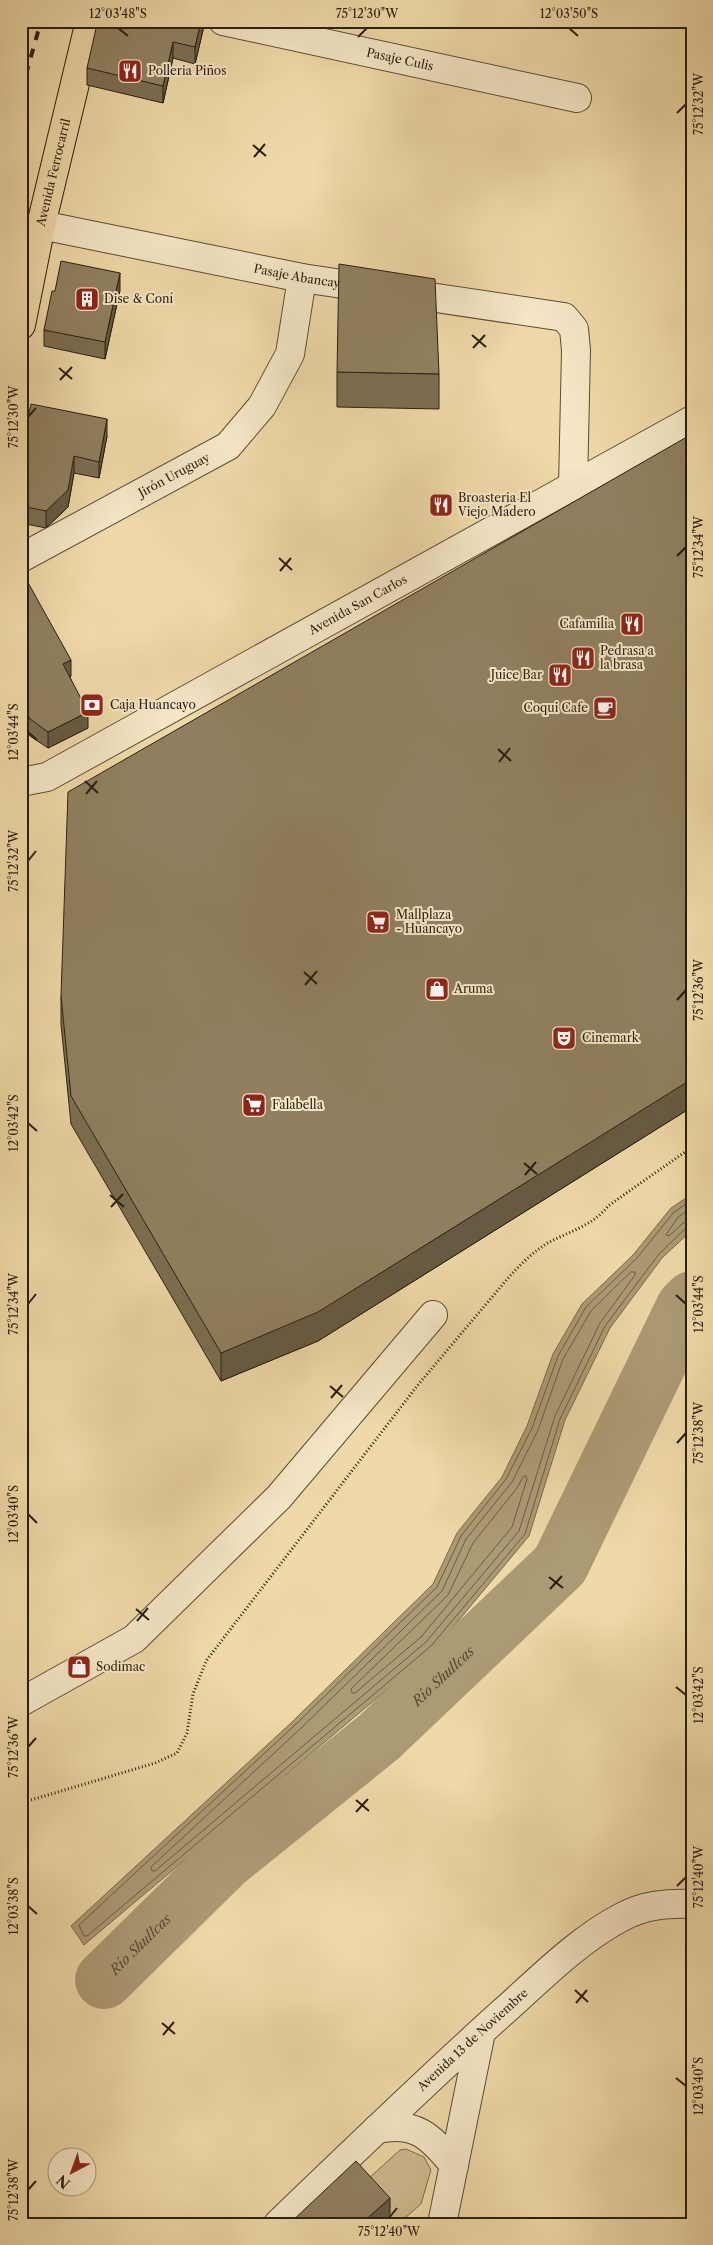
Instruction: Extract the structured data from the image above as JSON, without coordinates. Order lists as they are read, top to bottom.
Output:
{
  "streets": {
    "main road": ["Avenida Ferrocarril"],
    "street": [
      "Pasaje Culis",
      "Pasaje Abancay",
      "Jirón Uruguay",
      "Avenida San Carlos",
      "Avenida 13 de Noviembre"
    ]
  },
  "crossings": [
    ["Avenida Ferrocarril", "Pasaje Abancay"],
    ["Pasaje Abancay", "Jirón Uruguay"],
    ["Pasaje Abancay", "Avenida San Carlos"]
  ],
  "water": ["Río Shullcas"],
  "places": {
    "restaurant": [
      "Polleria Piños",
      "Broasteria El Viejo Madero",
      "Cafamilia",
      "Pedrasa a la brasa",
      "Juice Bar"
    ],
    "building": ["Dise & Coní"],
    "bank": ["Caja Huancayo"],
    "cafe": ["Coqui Cafe"],
    "supermarket": ["Mallplaza - Huancayo", "Falabella"],
    "shop": ["Aruma", "Sodimac"],
    "theatre": ["Cinemark"]
  },
  "north": "bottom left",
  "coordinates": [
    "12°03'48\"S",
    "75°12'30\"W",
    "12°03'50\"S",
    "75°12'32\"W",
    "75°12'34\"W",
    "12°03'44\"S",
    "75°12'36\"W",
    "12°03'42\"S",
    "75°12'38\"W",
    "12°03'40\"S",
    "75°12'40\"W",
    "12°03'38\"S"
  ]
}
